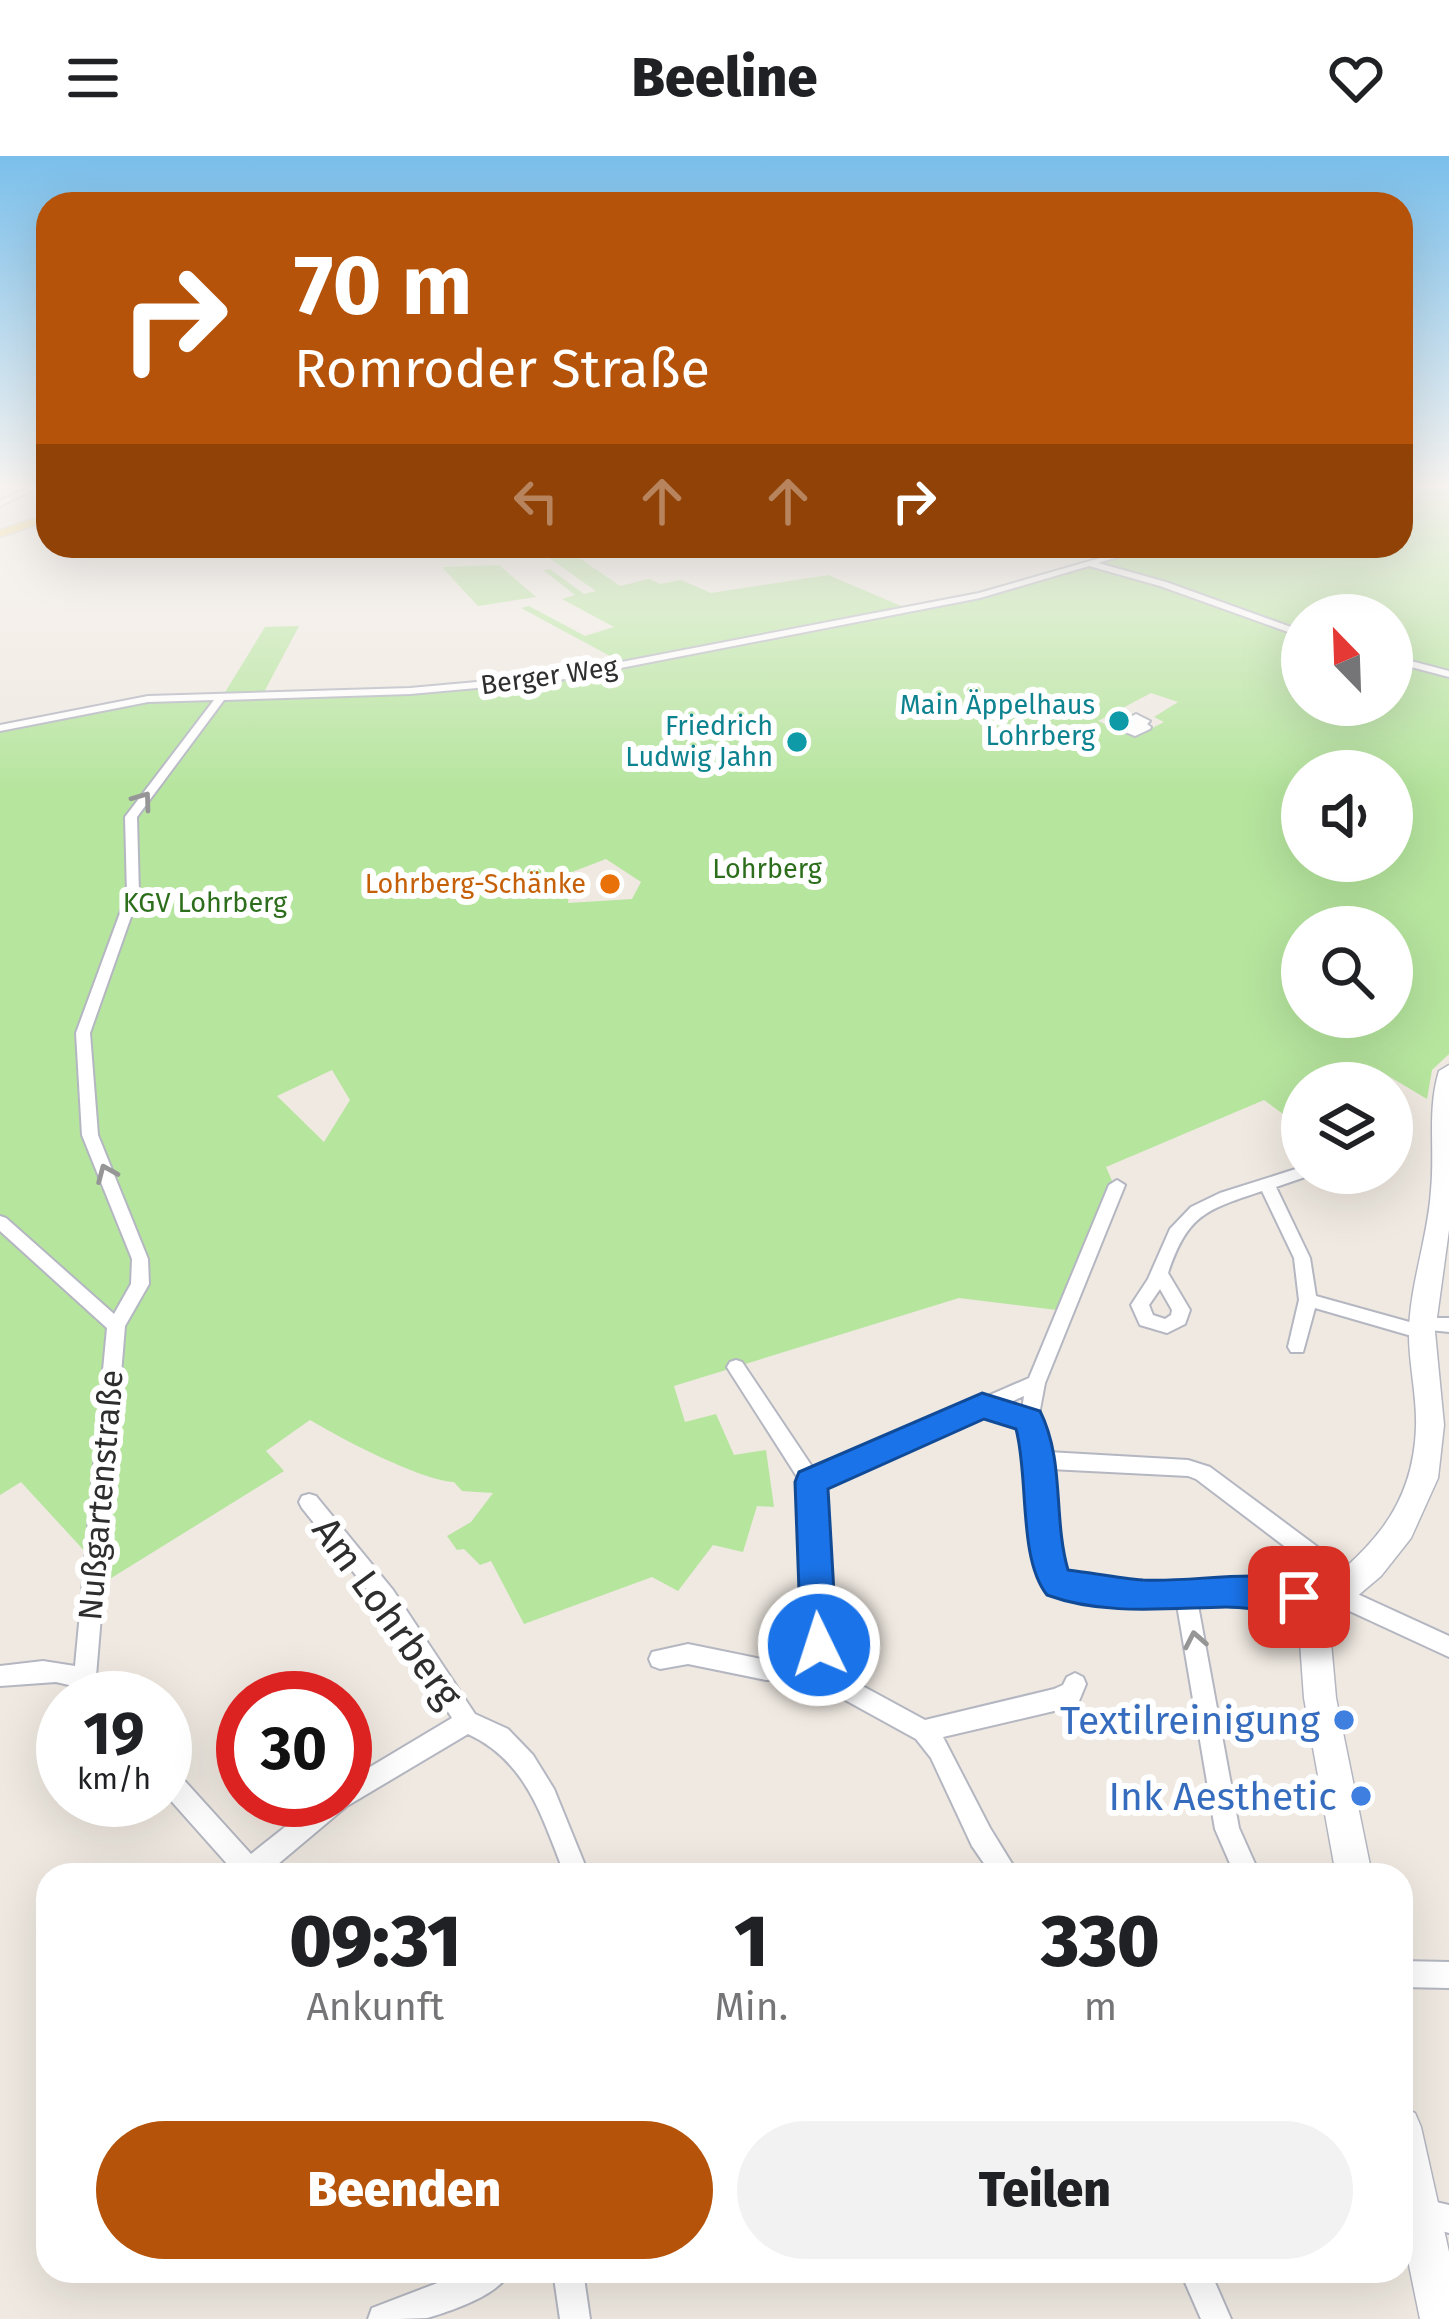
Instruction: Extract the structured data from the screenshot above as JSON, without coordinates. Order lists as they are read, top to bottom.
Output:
{
  "streets": {
    "street": ["Berger Weg", "Nußgartenstraße", "Am Lohrberg"]
  },
  "parks": ["Lohrberg", "KGV Lohrberg"],
  "places": [
    "Main Äppelhaus Lohrberg",
    "Friedrich Ludwig Jahn",
    "Lohrberg-Schänke",
    "Textilreinigung",
    "Ink Aesthetic"
  ],
  "north": "top left",
  "page": {
    "header": "Beeline",
    "turn": ["70 m", "Romroder Straße"],
    "speed": "19 km/h",
    "limit": "30",
    "eta": [
      "09:31",
      "Ankunft",
      "1",
      "Min.",
      "330",
      "m"
    ],
    "buttons": ["Beenden", "Teilen"]
  }
}
